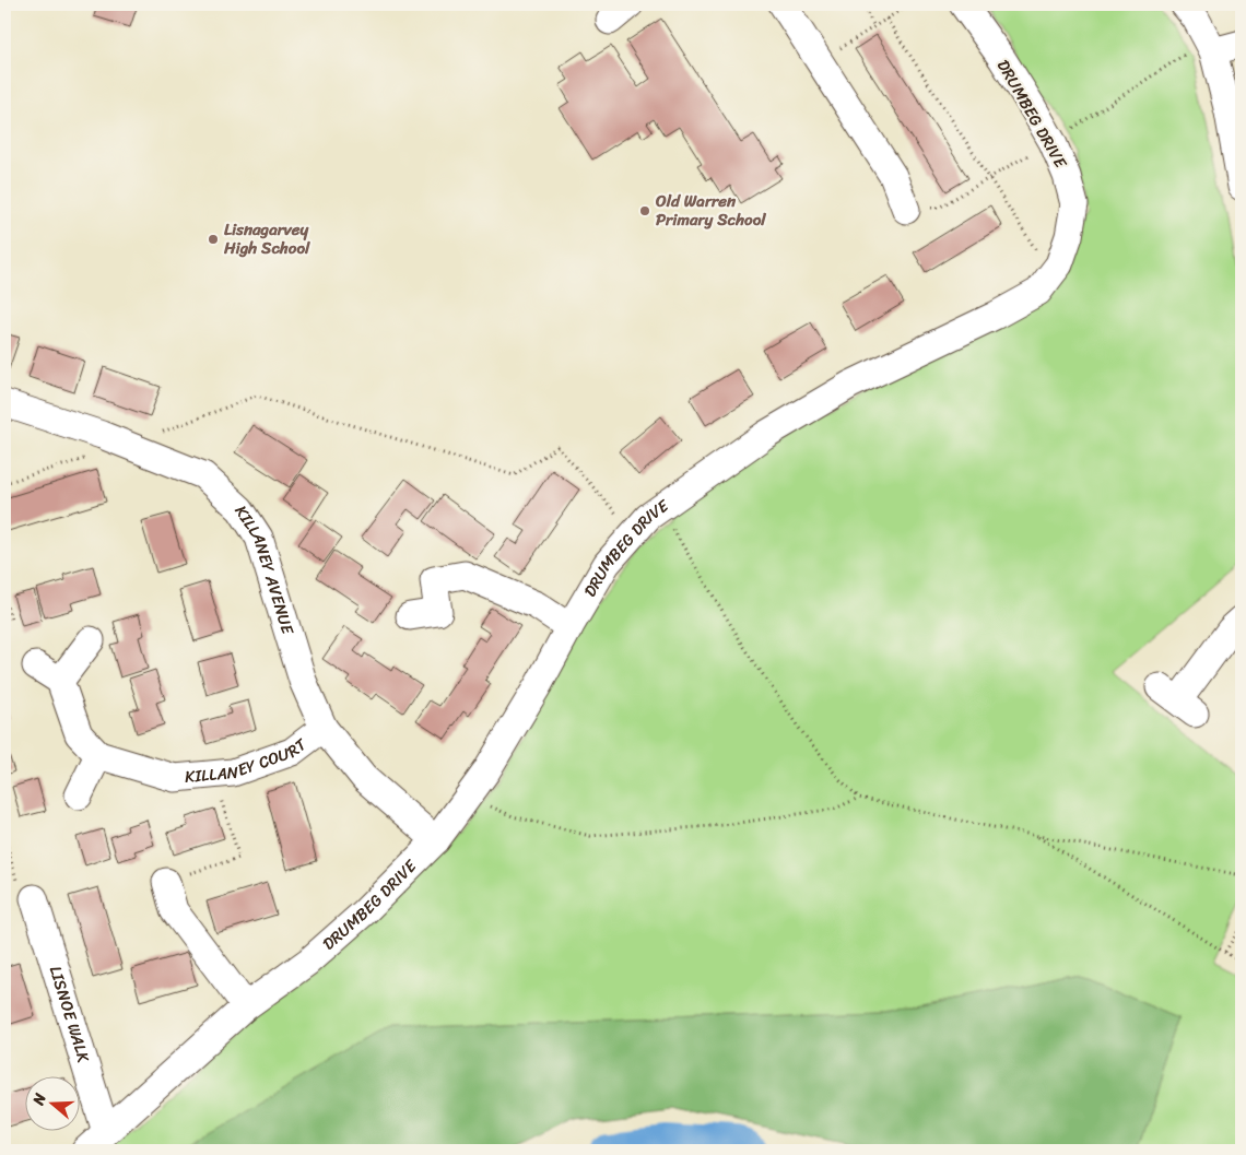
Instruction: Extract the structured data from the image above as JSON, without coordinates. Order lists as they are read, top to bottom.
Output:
{
  "streets": {
    "street": [
      "DRUMBEG DRIVE",
      "KILLANEY AVENUE",
      "KILLANEY COURT",
      "LISNOE WALK"
    ]
  },
  "crossings": [
    ["DRUMBEG DRIVE", "KILLANEY AVENUE"],
    ["DRUMBEG DRIVE", "LISNOE WALK"],
    ["KILLANEY AVENUE", "KILLANEY COURT"]
  ],
  "places": ["Old Warren Primary School", "Lisnagarvey High School"],
  "north": "left"
}
